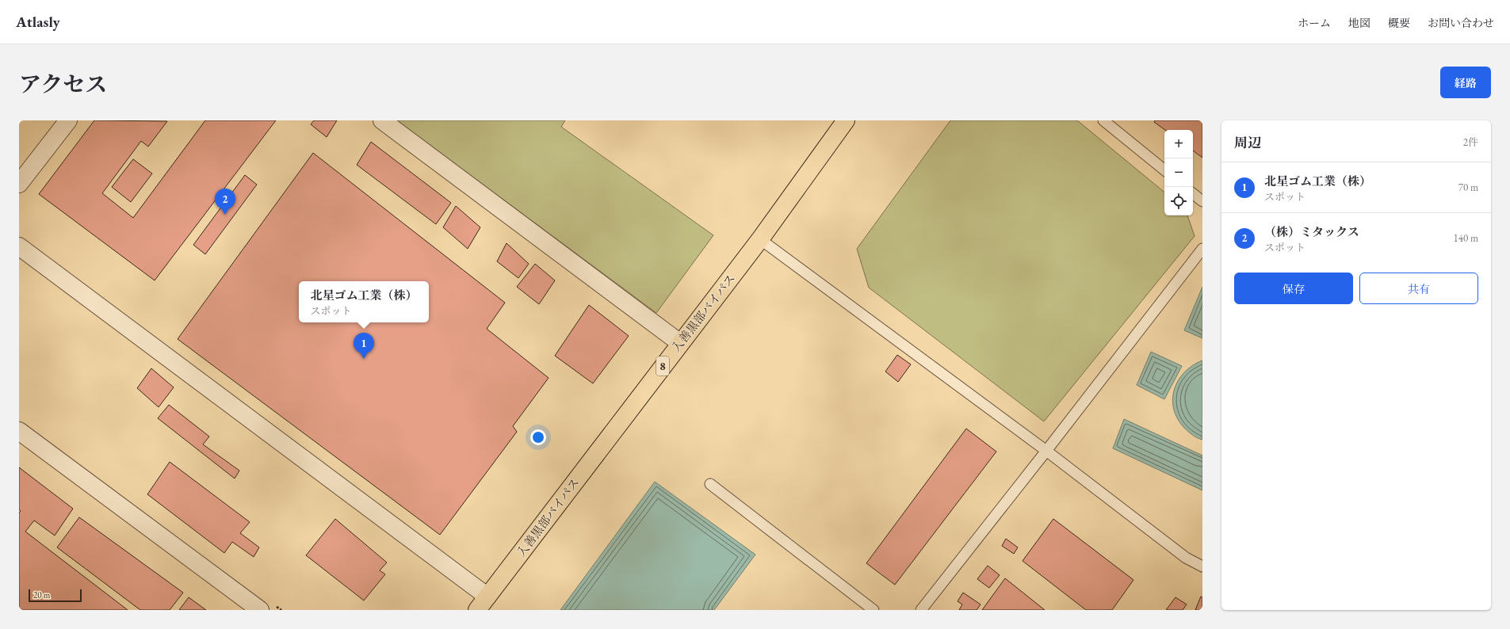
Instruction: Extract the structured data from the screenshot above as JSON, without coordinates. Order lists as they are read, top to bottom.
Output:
{
  "streets": {
    "highway": ["入善黒部バイパス", "8"]
  },
  "scale_bar": "20 m",
  "page": {
    "header": "Atlasly",
    "nav": [
      "ホーム",
      "地図",
      "概要",
      "お問い合わせ"
    ],
    "title": "アクセス",
    "buttons": [
      "経路",
      ["保存", "共有"]
    ],
    "heading": ["周辺", "2件"],
    "map_buttons": ["+", "−"],
    "list": [
      {
        "mark": "1",
        "name": "北星ゴム工業（株）",
        "note": "スポット",
        "value": "70 m"
      },
      {
        "mark": "2",
        "name": "（株）ミタックス",
        "note": "スポット",
        "value": "140 m"
      }
    ],
    "pins": ["2", "1"],
    "popup": ["北星ゴム工業（株）", "スポット"],
    "scale": "20 m"
  }
}
